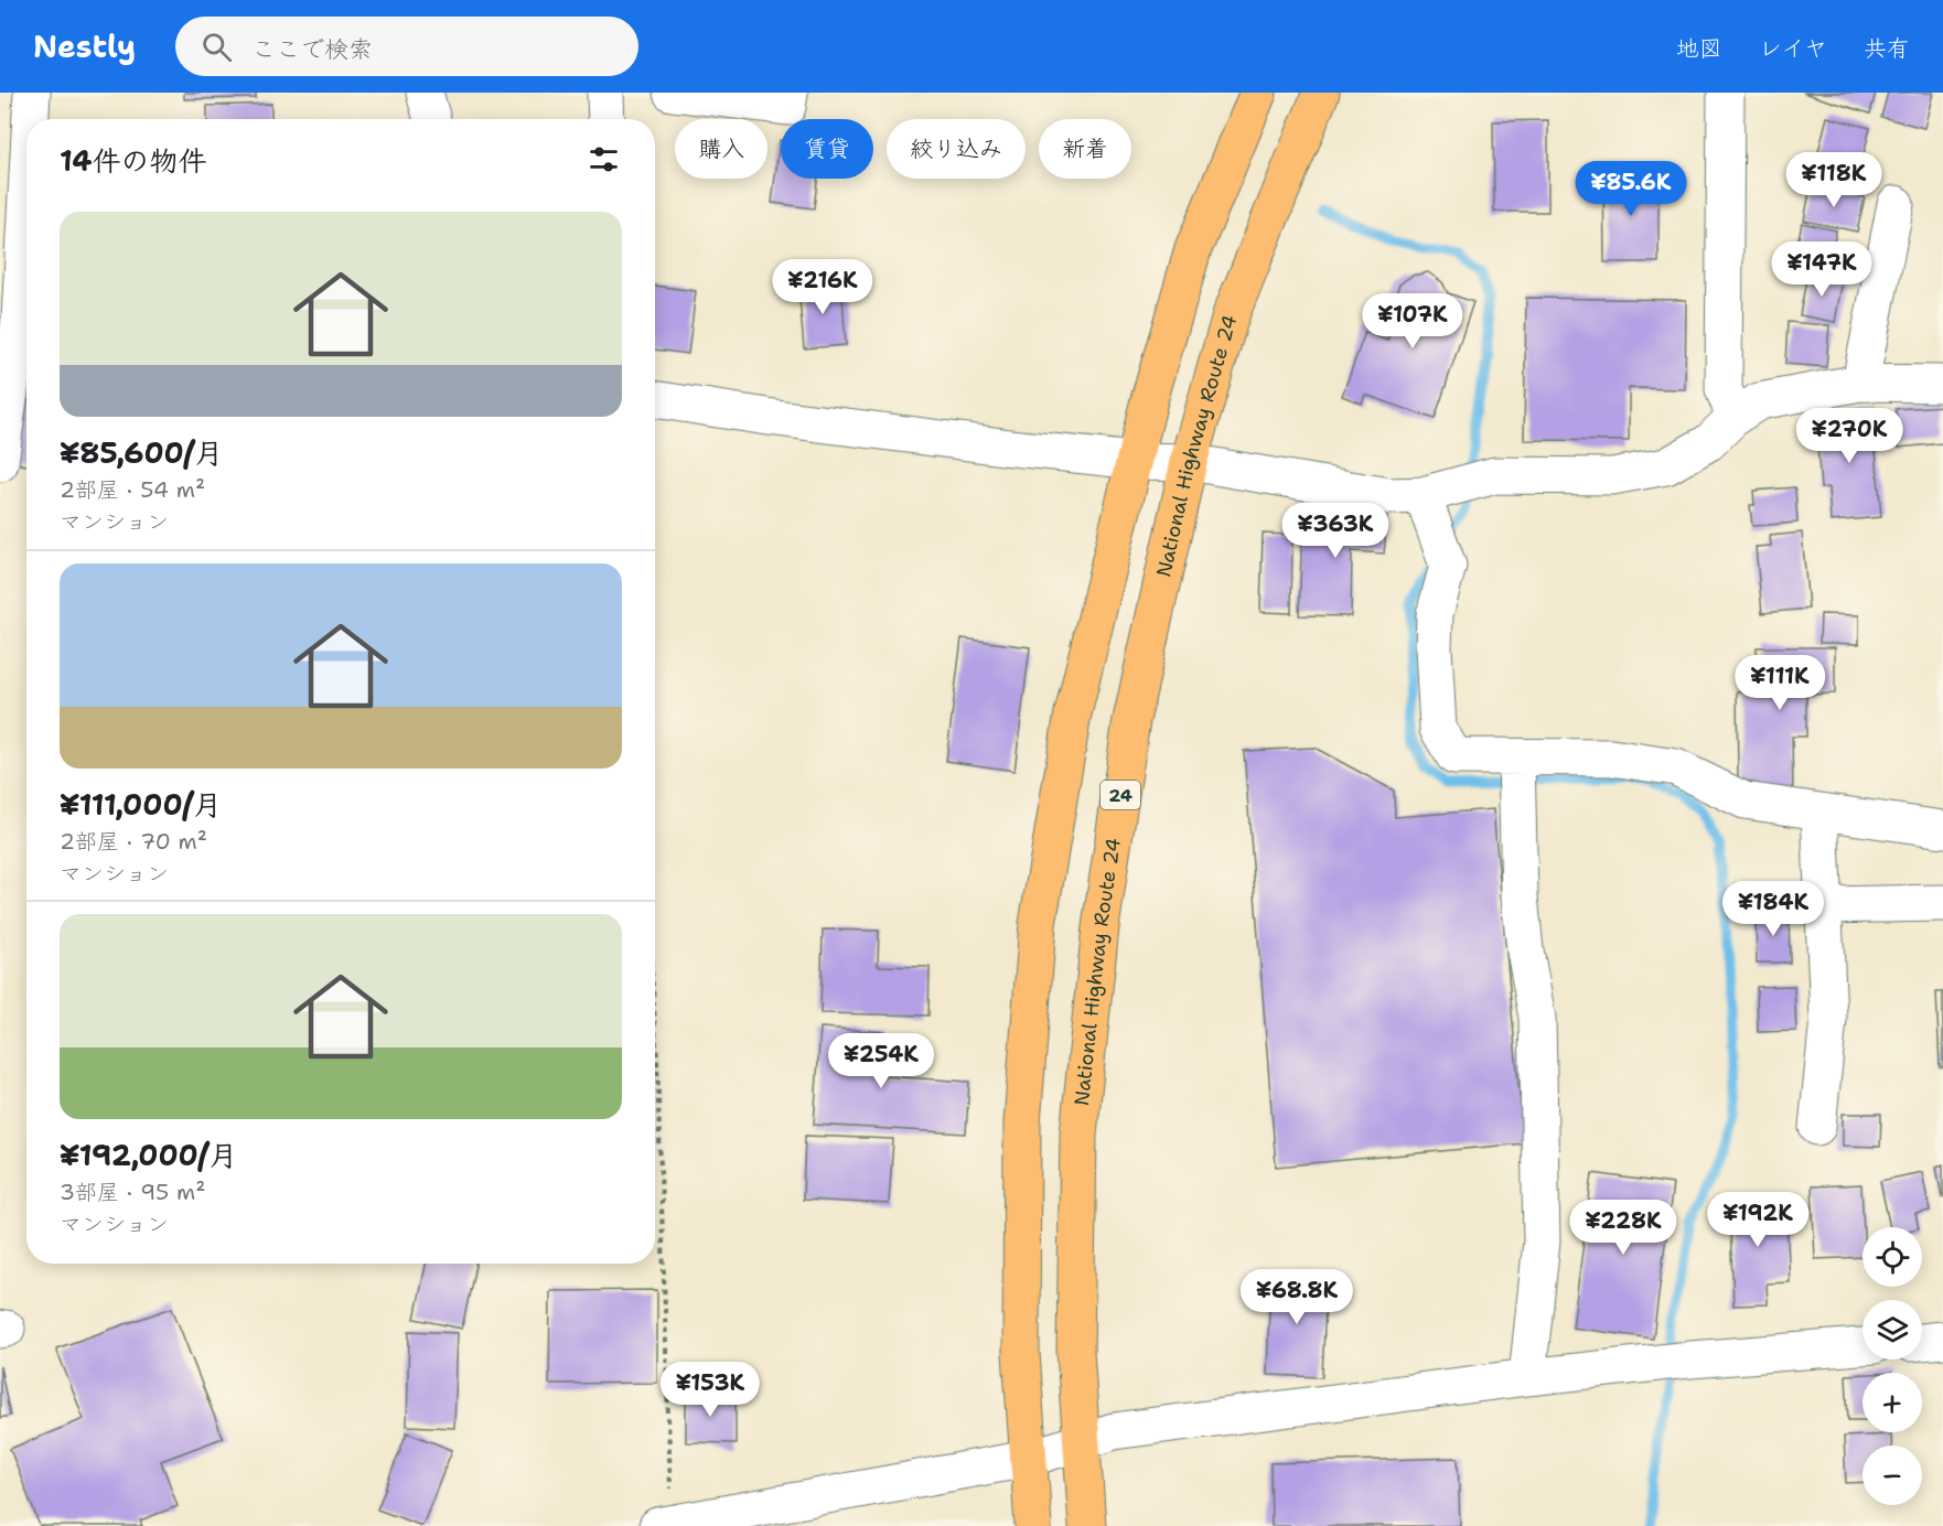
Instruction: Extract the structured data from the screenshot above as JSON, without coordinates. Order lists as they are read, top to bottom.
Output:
{
  "streets": {
    "highway": ["National Highway Route 24", "24"]
  },
  "page": {
    "header": "Nestly",
    "search": "ここで検索",
    "nav": ["地図", "レイヤ", "共有"],
    "chip": [
      "購入",
      "賃貸",
      "絞り込み",
      "新着"
    ],
    "heading": "14件の物件",
    "price": [
      "¥118K",
      "¥85.6K",
      "¥147K",
      "¥216K",
      "¥107K",
      "¥270K",
      "¥363K",
      "¥111K",
      "¥184K",
      "¥254K",
      "¥192K",
      "¥228K",
      "¥68.8K",
      "¥153K"
    ],
    "list": [
      {
        "name": "¥85,600/月",
        "note": "2部屋 · 54 m² · マンション"
      },
      {
        "name": "¥111,000/月",
        "note": "2部屋 · 70 m² · マンション"
      },
      {
        "name": "¥192,000/月",
        "note": "3部屋 · 95 m² · マンション"
      }
    ],
    "map_buttons": ["+", "−"]
  }
}
